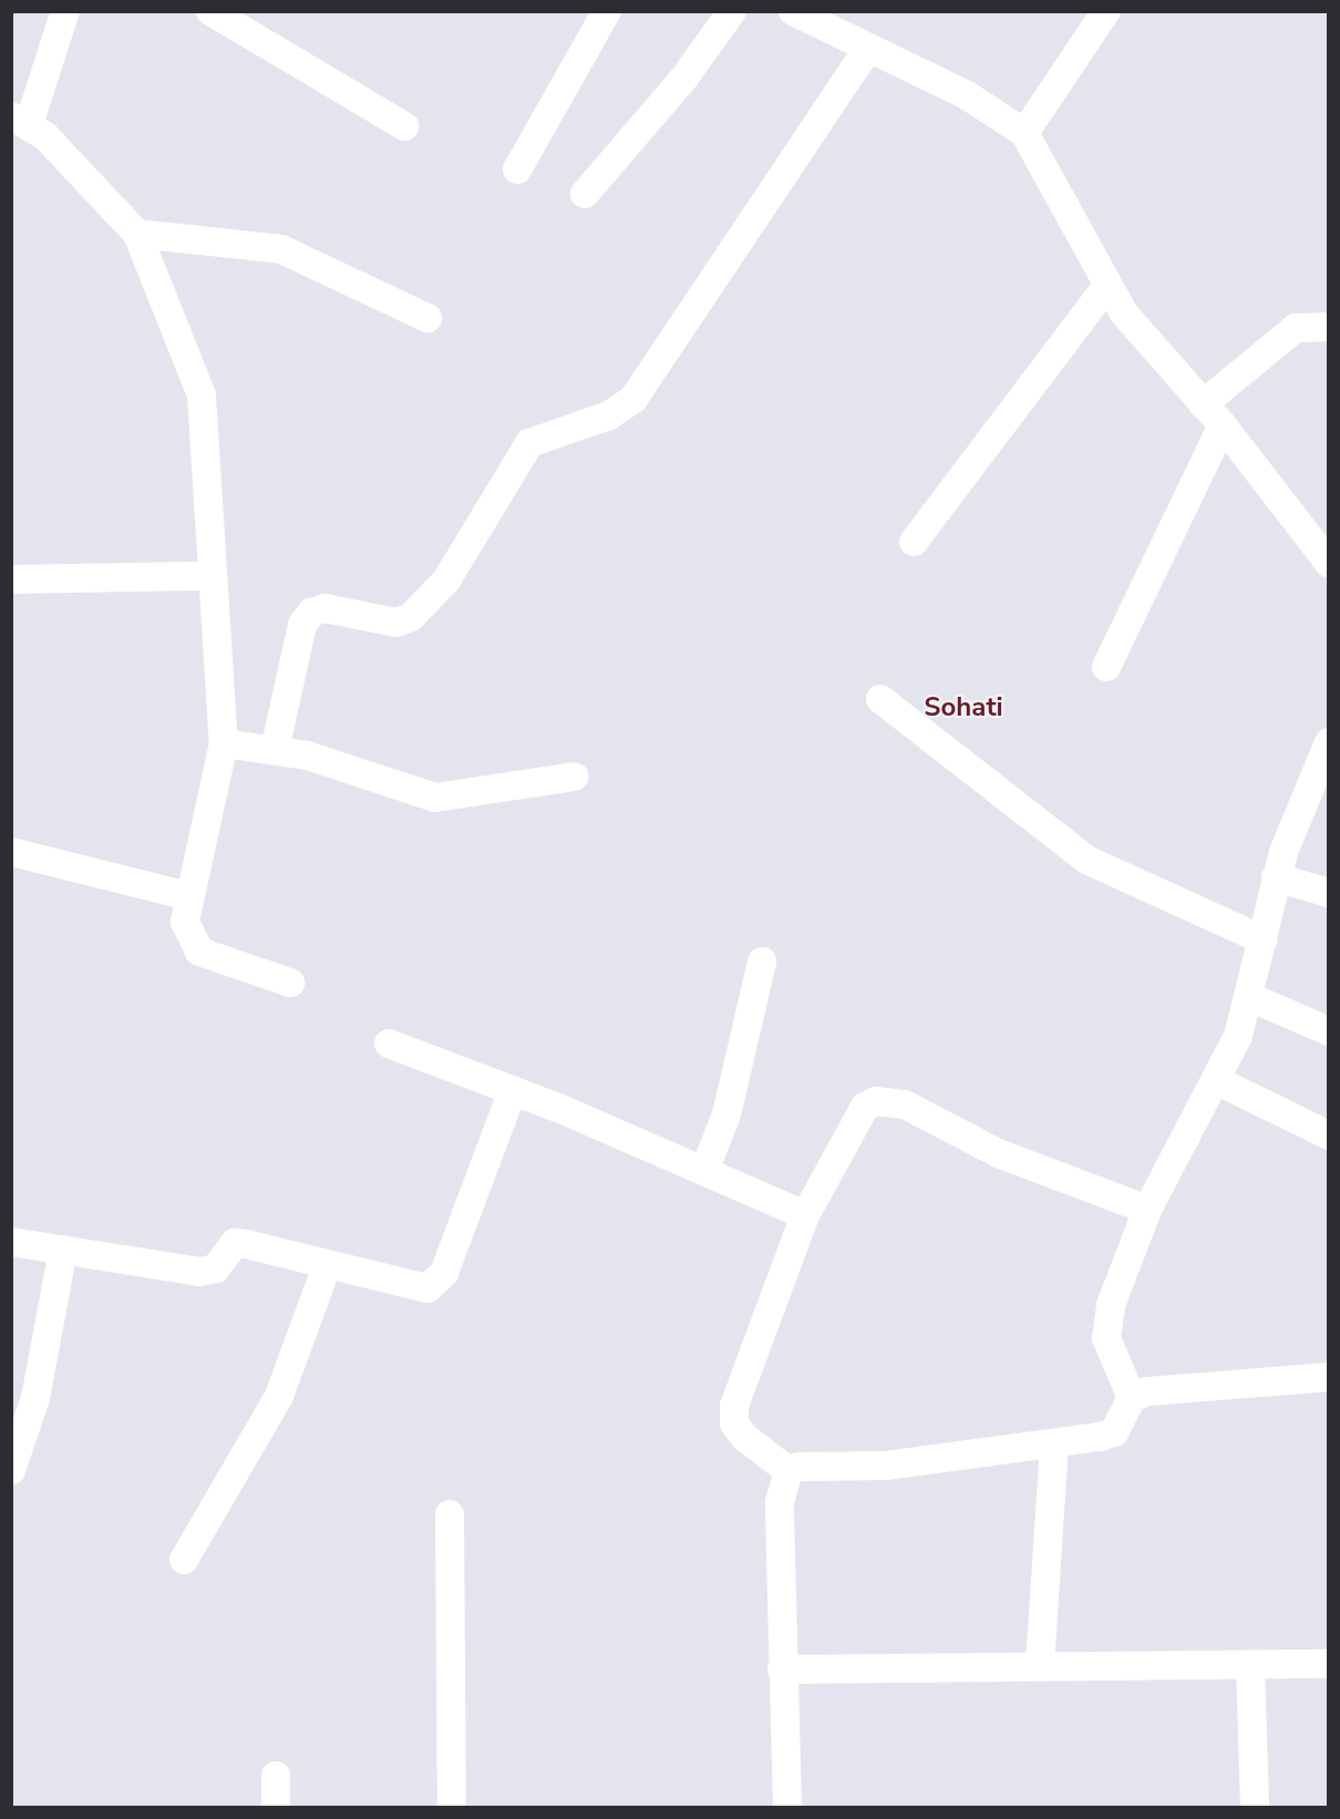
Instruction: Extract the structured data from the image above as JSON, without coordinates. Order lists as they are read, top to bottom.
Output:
{
  "districts": ["Sohati"]
}
